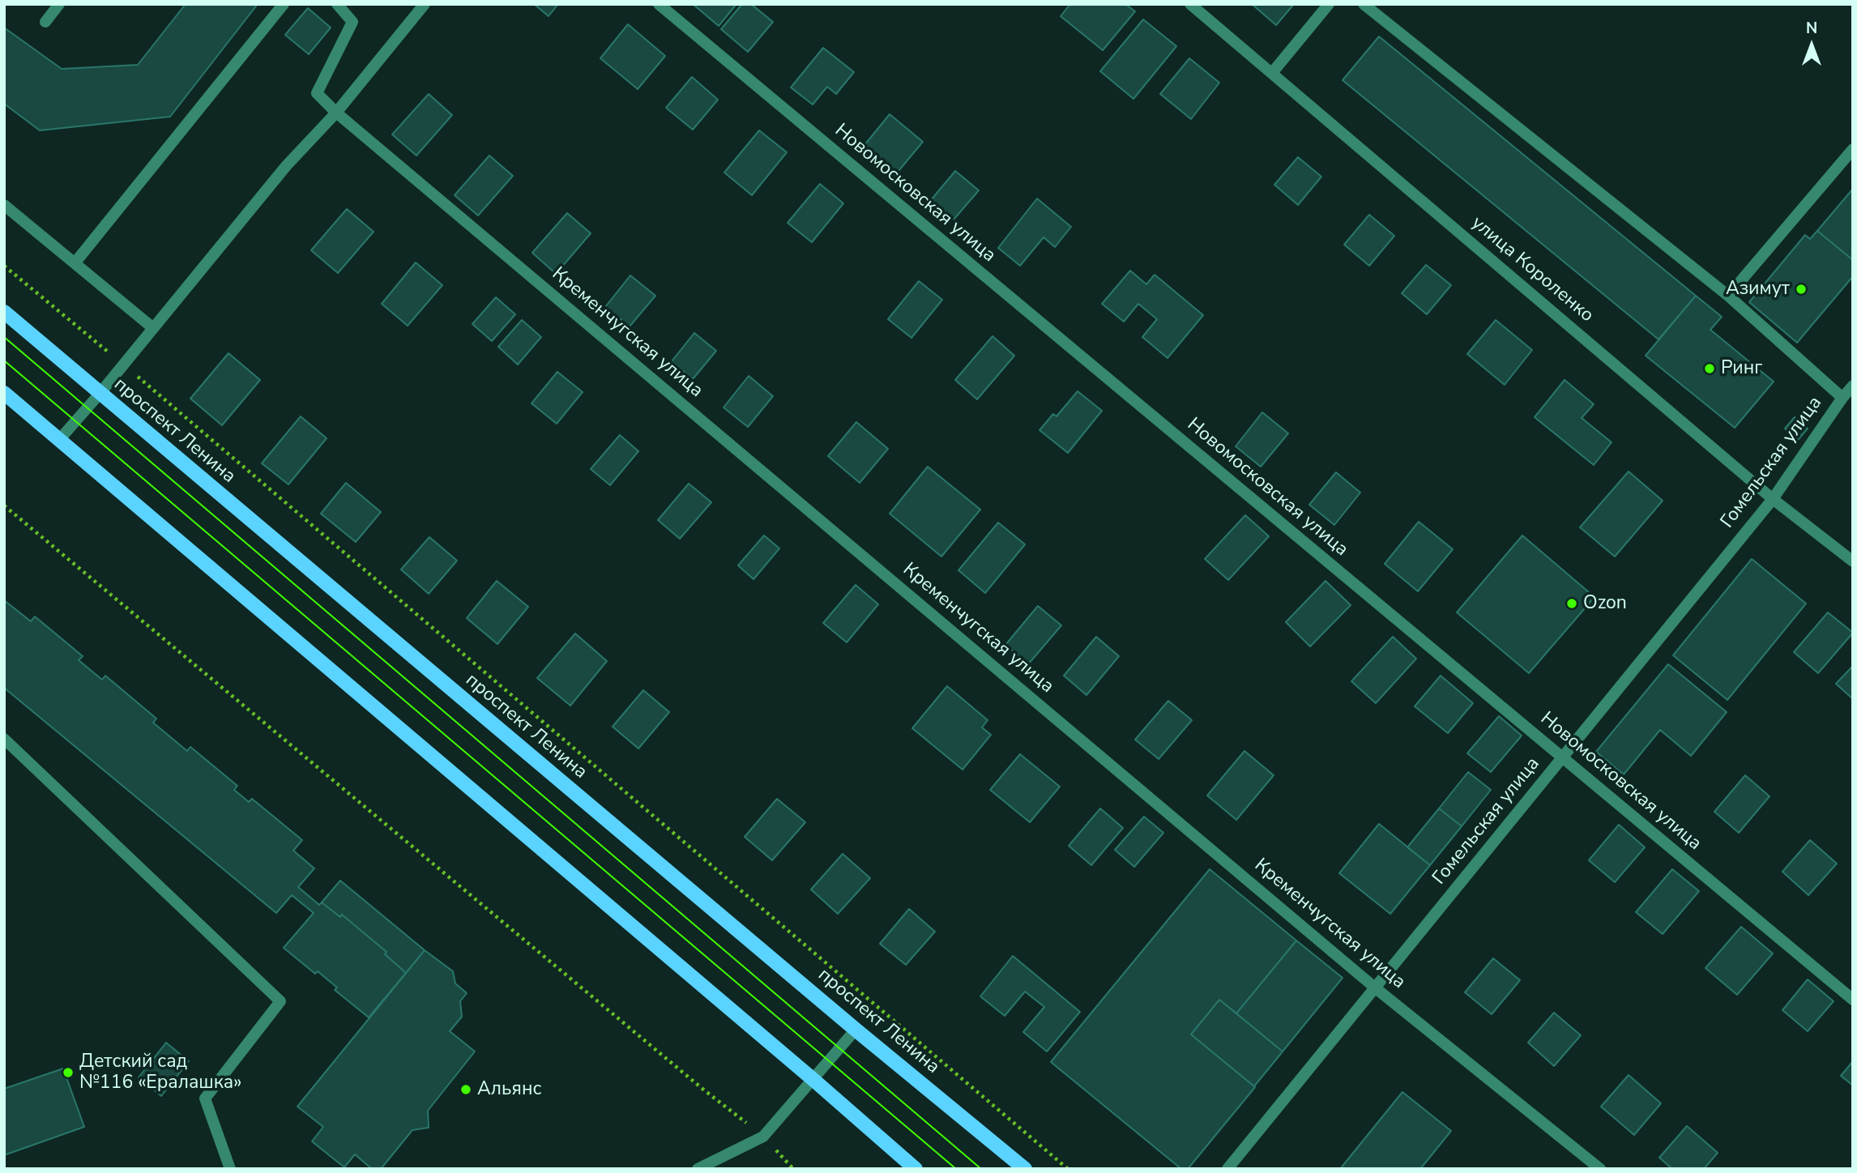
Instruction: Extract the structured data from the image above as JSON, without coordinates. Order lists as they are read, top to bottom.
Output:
{
  "streets": {
    "main road": ["проспект Ленина"],
    "street": [
      "Новомосковская улица",
      "улица Короленко",
      "Кременчугская улица",
      "Гомельская улица"
    ]
  },
  "crossings": [
    ["Новомосковская улица", "Гомельская улица"],
    ["улица Короленко", "Гомельская улица"],
    ["Кременчугская улица", "Гомельская улица"]
  ],
  "places": [
    "Азимут",
    "Ринг",
    "Ozon",
    "Детский сад №116 «Ералашка»",
    "Альянс"
  ],
  "north": "top"
}
